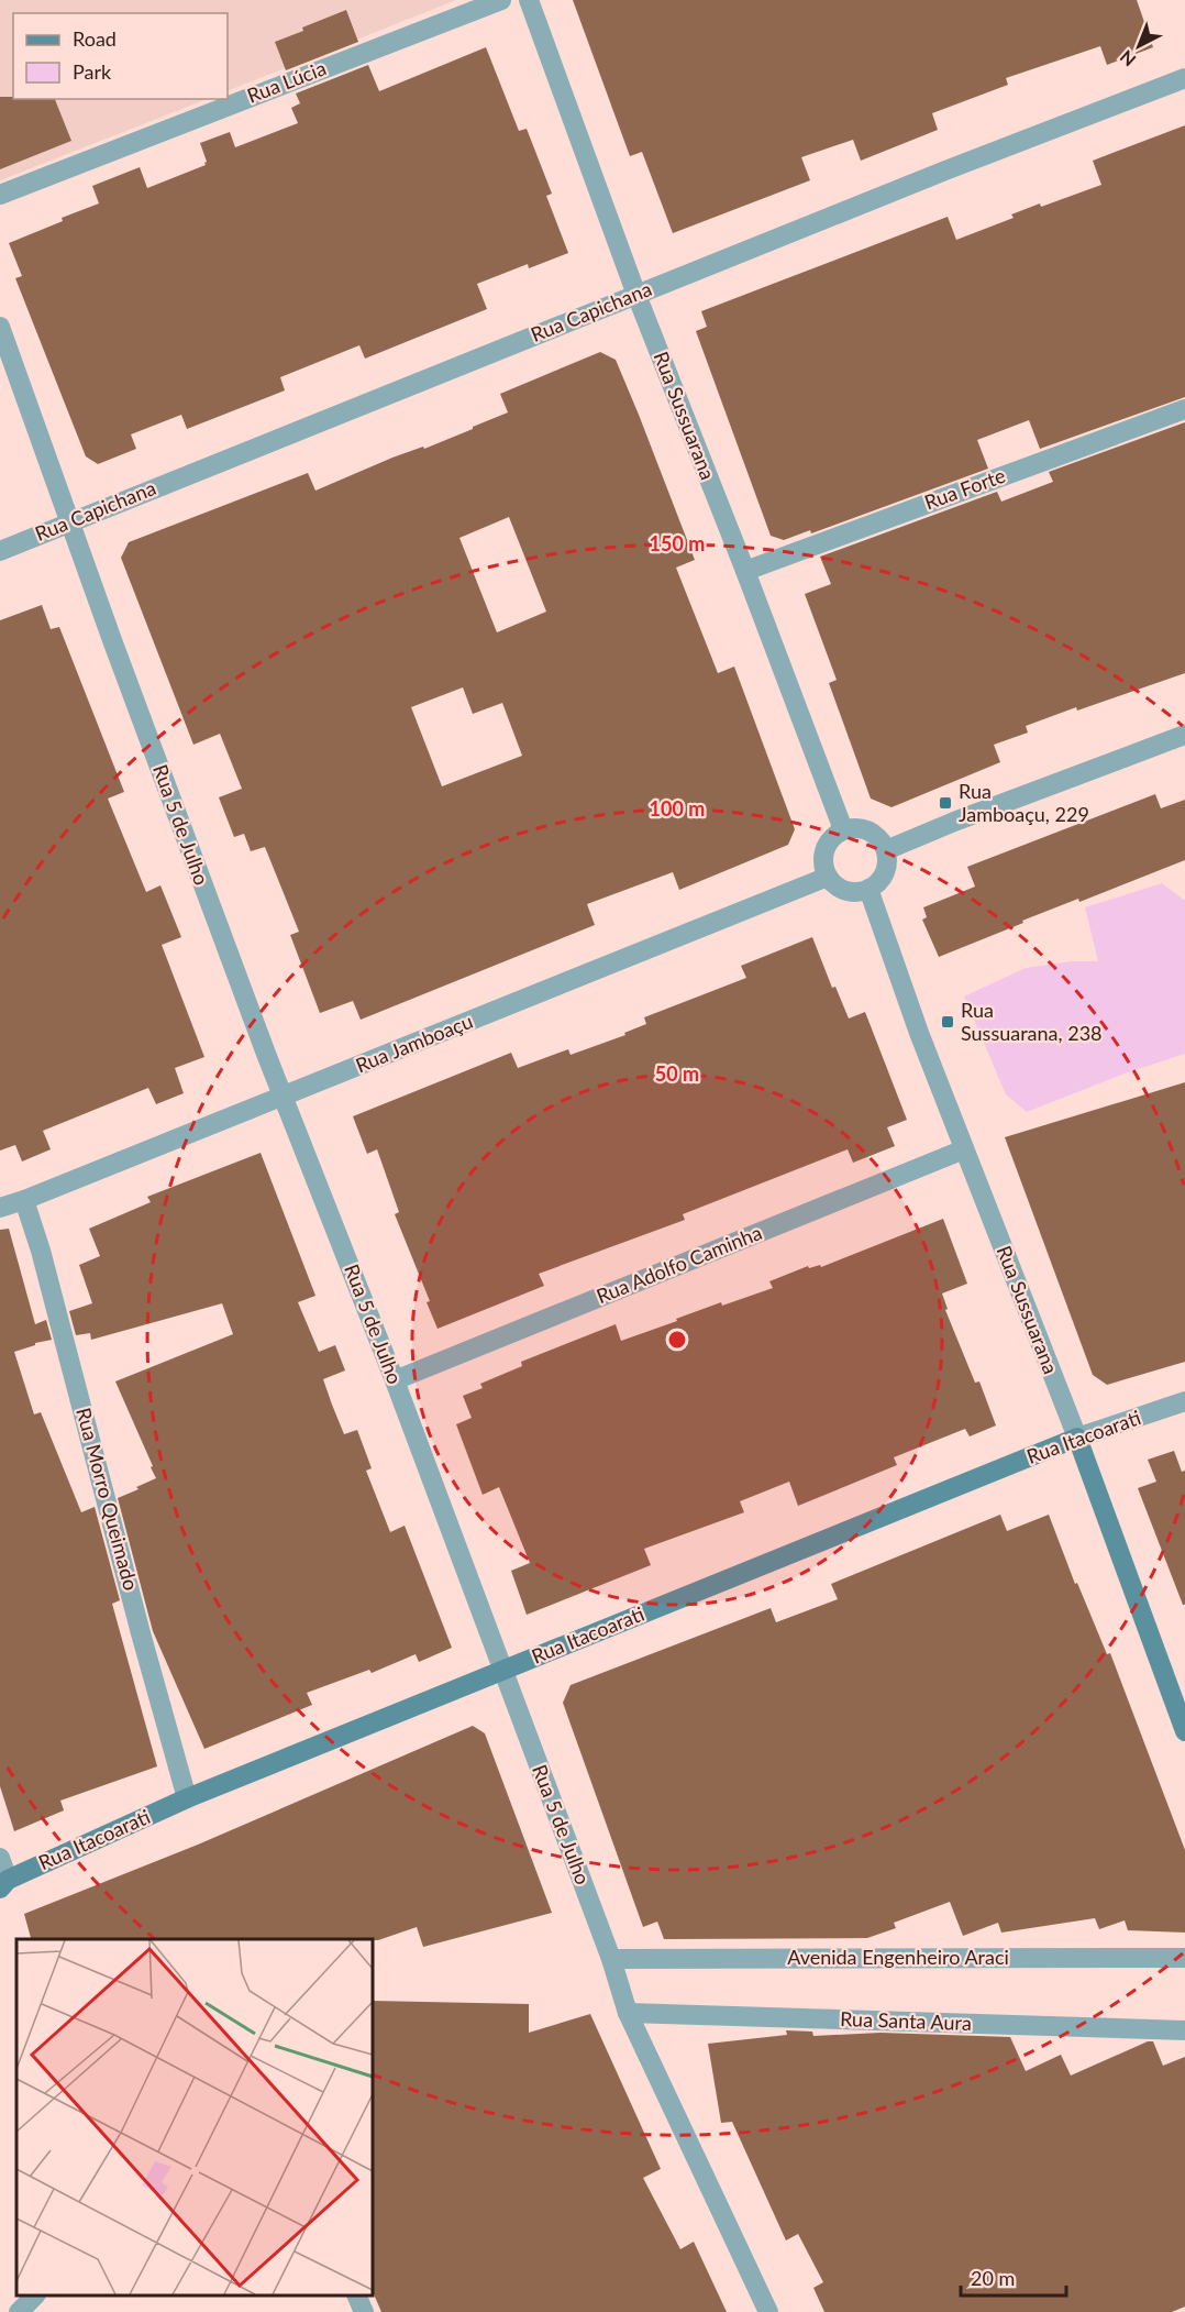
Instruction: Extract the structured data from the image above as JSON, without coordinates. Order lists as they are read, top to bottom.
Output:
{
  "streets": {
    "street": [
      "Rua Lúcia",
      "Rua Capichana",
      "Rua Sussuarana",
      "Rua Forte",
      "Rua 5 de Julho",
      "Rua Jamboaçu",
      "Rua Adolfo Caminha",
      "Rua Itacoarati",
      "Rua Morro Queimado",
      "Avenida Engenheiro Araci",
      "Rua Santa Aura"
    ]
  },
  "crossings": [
    ["Rua Capichana", "Rua Sussuarana"],
    ["Rua Capichana", "Rua 5 de Julho"],
    ["Rua Sussuarana", "Rua Forte"],
    ["Rua Sussuarana", "Rua Jamboaçu"],
    ["Rua Sussuarana", "Rua Adolfo Caminha"],
    ["Rua Sussuarana", "Rua Itacoarati"],
    ["Rua 5 de Julho", "Rua Jamboaçu"],
    ["Rua 5 de Julho", "Rua Adolfo Caminha"],
    ["Rua 5 de Julho", "Rua Itacoarati"],
    ["Rua 5 de Julho", "Avenida Engenheiro Araci"],
    ["Rua 5 de Julho", "Rua Santa Aura"],
    ["Rua Jamboaçu", "Rua Morro Queimado"],
    ["Rua Itacoarati", "Rua Morro Queimado"]
  ],
  "places": {
    "transit": ["Rua Jamboaçu, 229", "Rua Sussuarana, 238"]
  },
  "legend": ["Road", "Park"],
  "scale_bar": "20 m",
  "north": "bottom left",
  "rings": ["150 m", "100 m", "50 m"]
}
